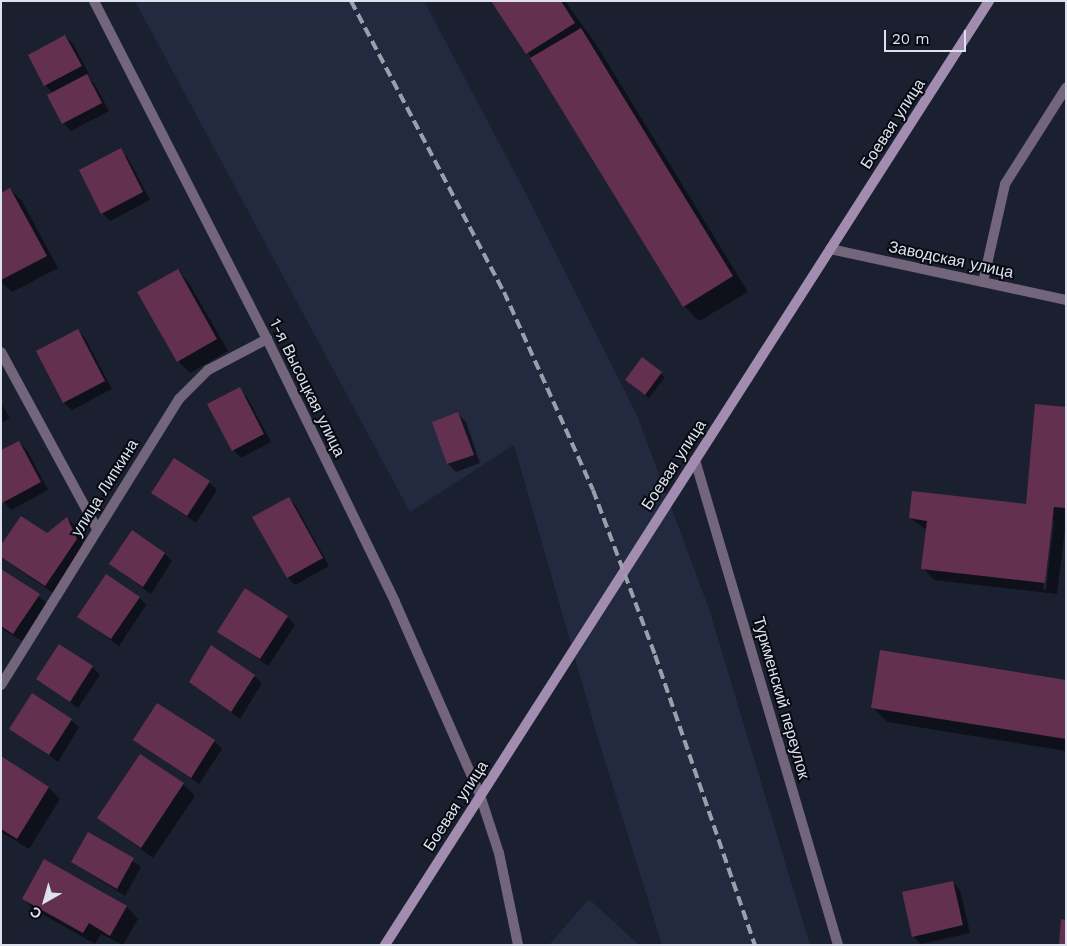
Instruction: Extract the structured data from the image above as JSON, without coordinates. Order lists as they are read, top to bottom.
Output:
{
  "streets": {
    "main road": ["Боевая улица"],
    "street": [
      "Заводская улица",
      "1-я Высоцкая улица",
      "улица Липкина",
      "Туркменский переулок"
    ]
  },
  "crossings": [
    ["Боевая улица", "Заводская улица"],
    ["Боевая улица", "1-я Высоцкая улица"],
    ["Боевая улица", "Туркменский переулок"],
    ["1-я Высоцкая улица", "улица Липкина"]
  ],
  "scale_bar": "20 m",
  "north": "bottom left"
}
